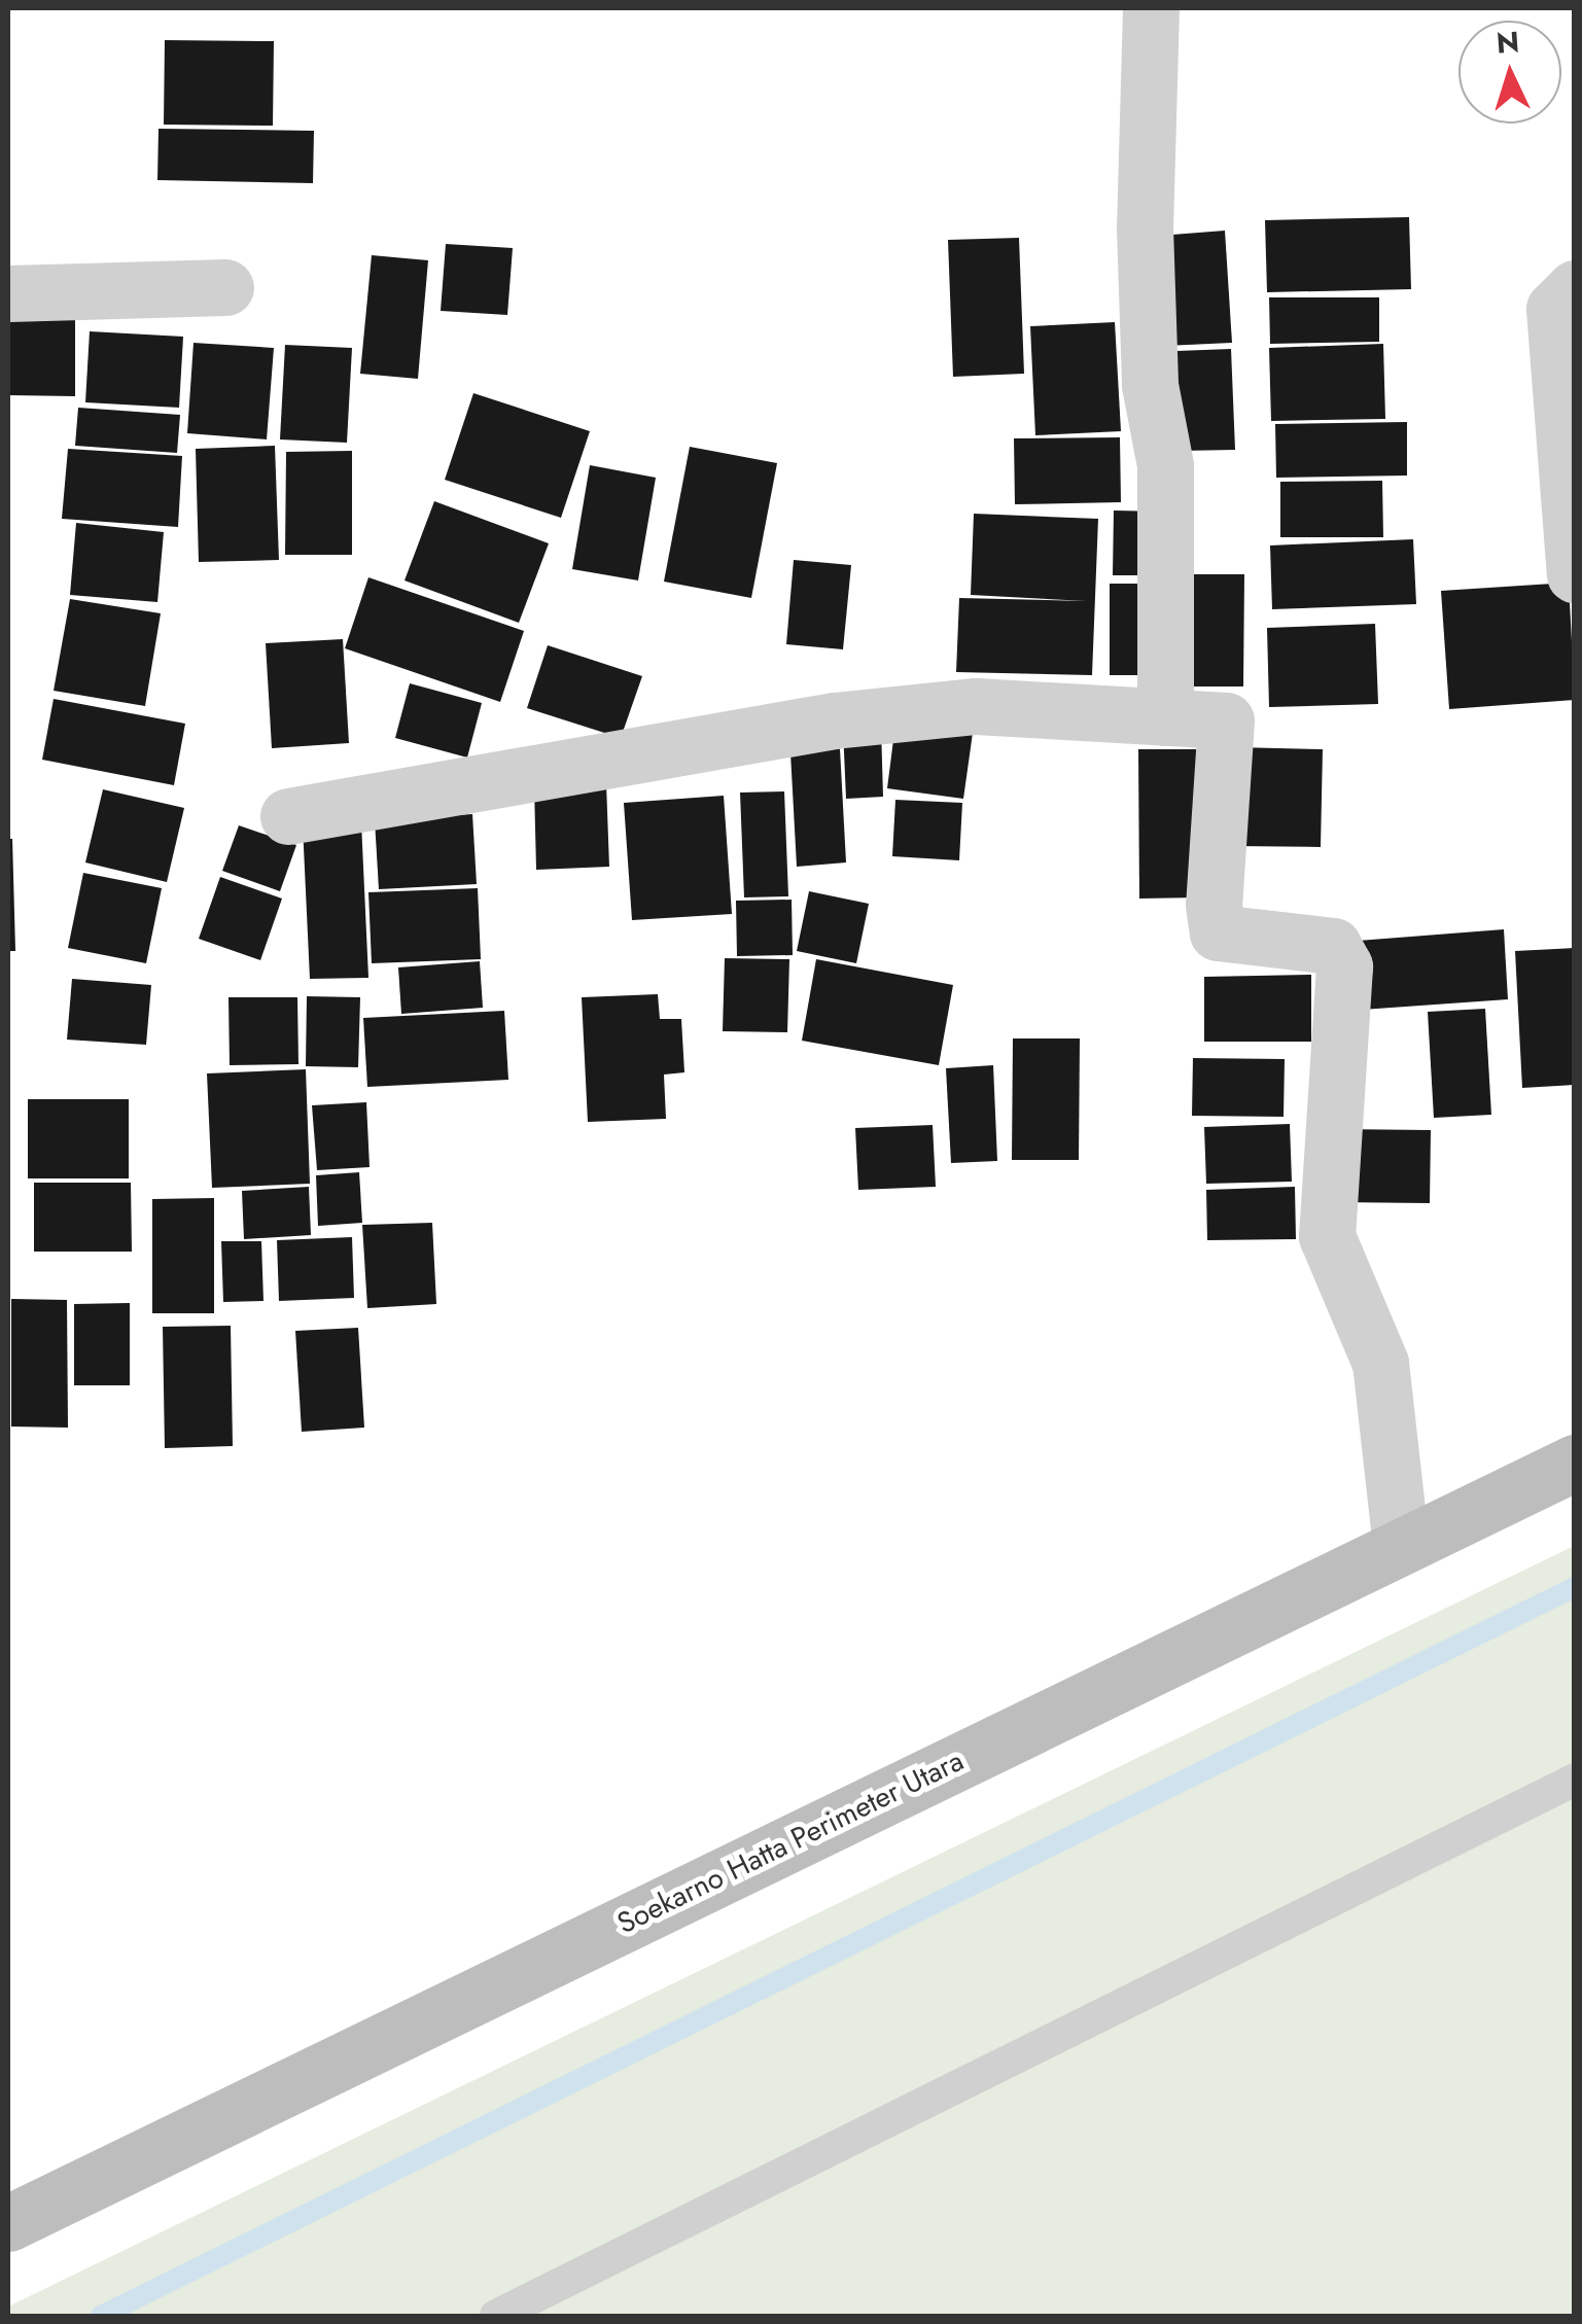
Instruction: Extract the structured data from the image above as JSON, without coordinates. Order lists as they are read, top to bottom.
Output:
{
  "streets": {
    "main road": ["Soekarno Hatta Perimeter Utara"]
  },
  "north": "top"
}
